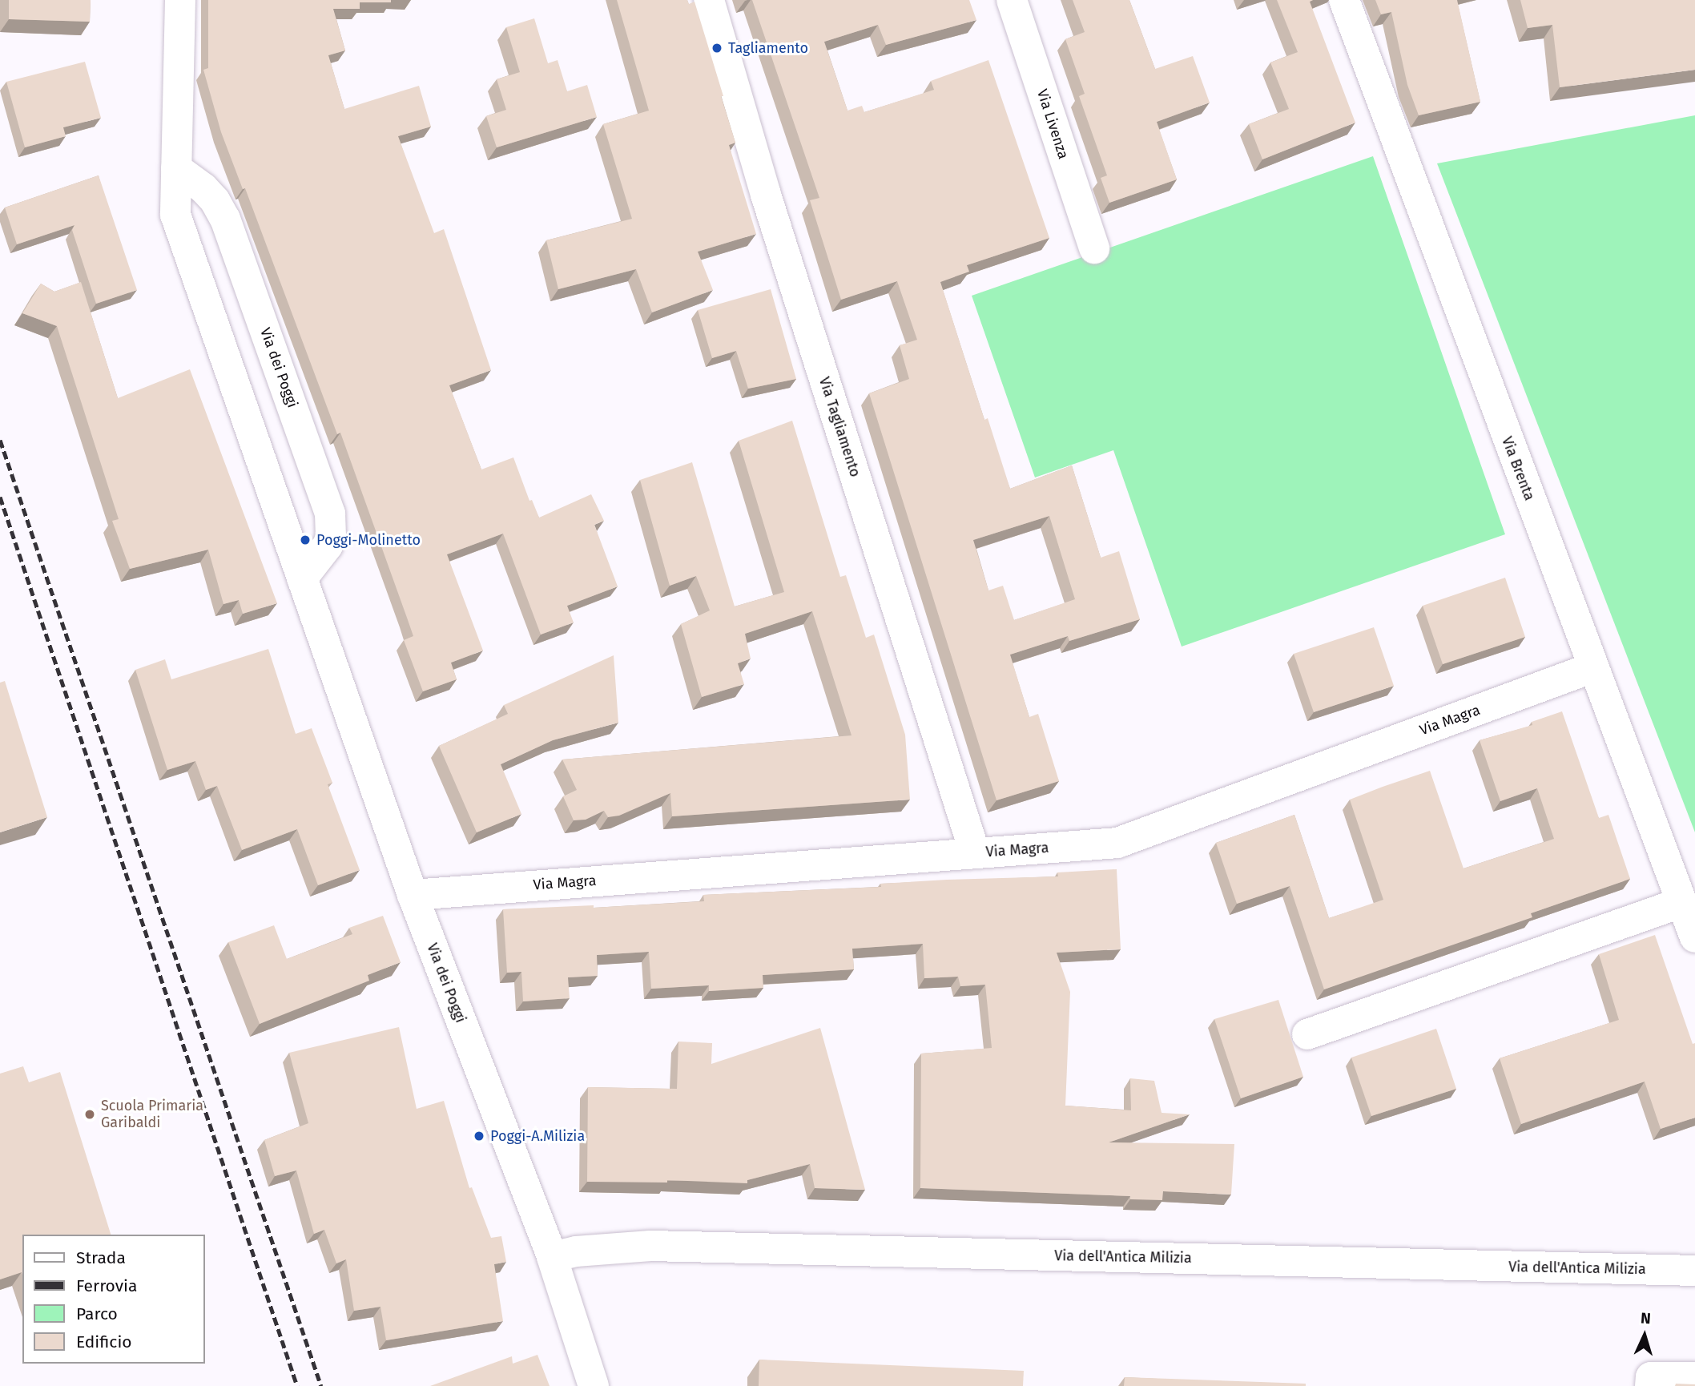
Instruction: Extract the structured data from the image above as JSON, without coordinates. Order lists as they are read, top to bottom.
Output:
{
  "streets": {
    "street": [
      "Via Livenza",
      "Via dei Poggi",
      "Via Tagliamento",
      "Via Brenta",
      "Via Magra",
      "Via dell'Antica Milizia"
    ]
  },
  "crossings": [
    ["Via dei Poggi", "Via Magra"],
    ["Via dei Poggi", "Via dell'Antica Milizia"],
    ["Via Tagliamento", "Via Magra"],
    ["Via Brenta", "Via Magra"]
  ],
  "places": [
    "Tagliamento",
    "Poggi-Molinetto",
    "Scuola Primaria Garibaldi",
    "Poggi-A.Milizia"
  ],
  "legend": [
    "Strada",
    "Ferrovia",
    "Parco",
    "Edificio"
  ],
  "north": "top"
}
